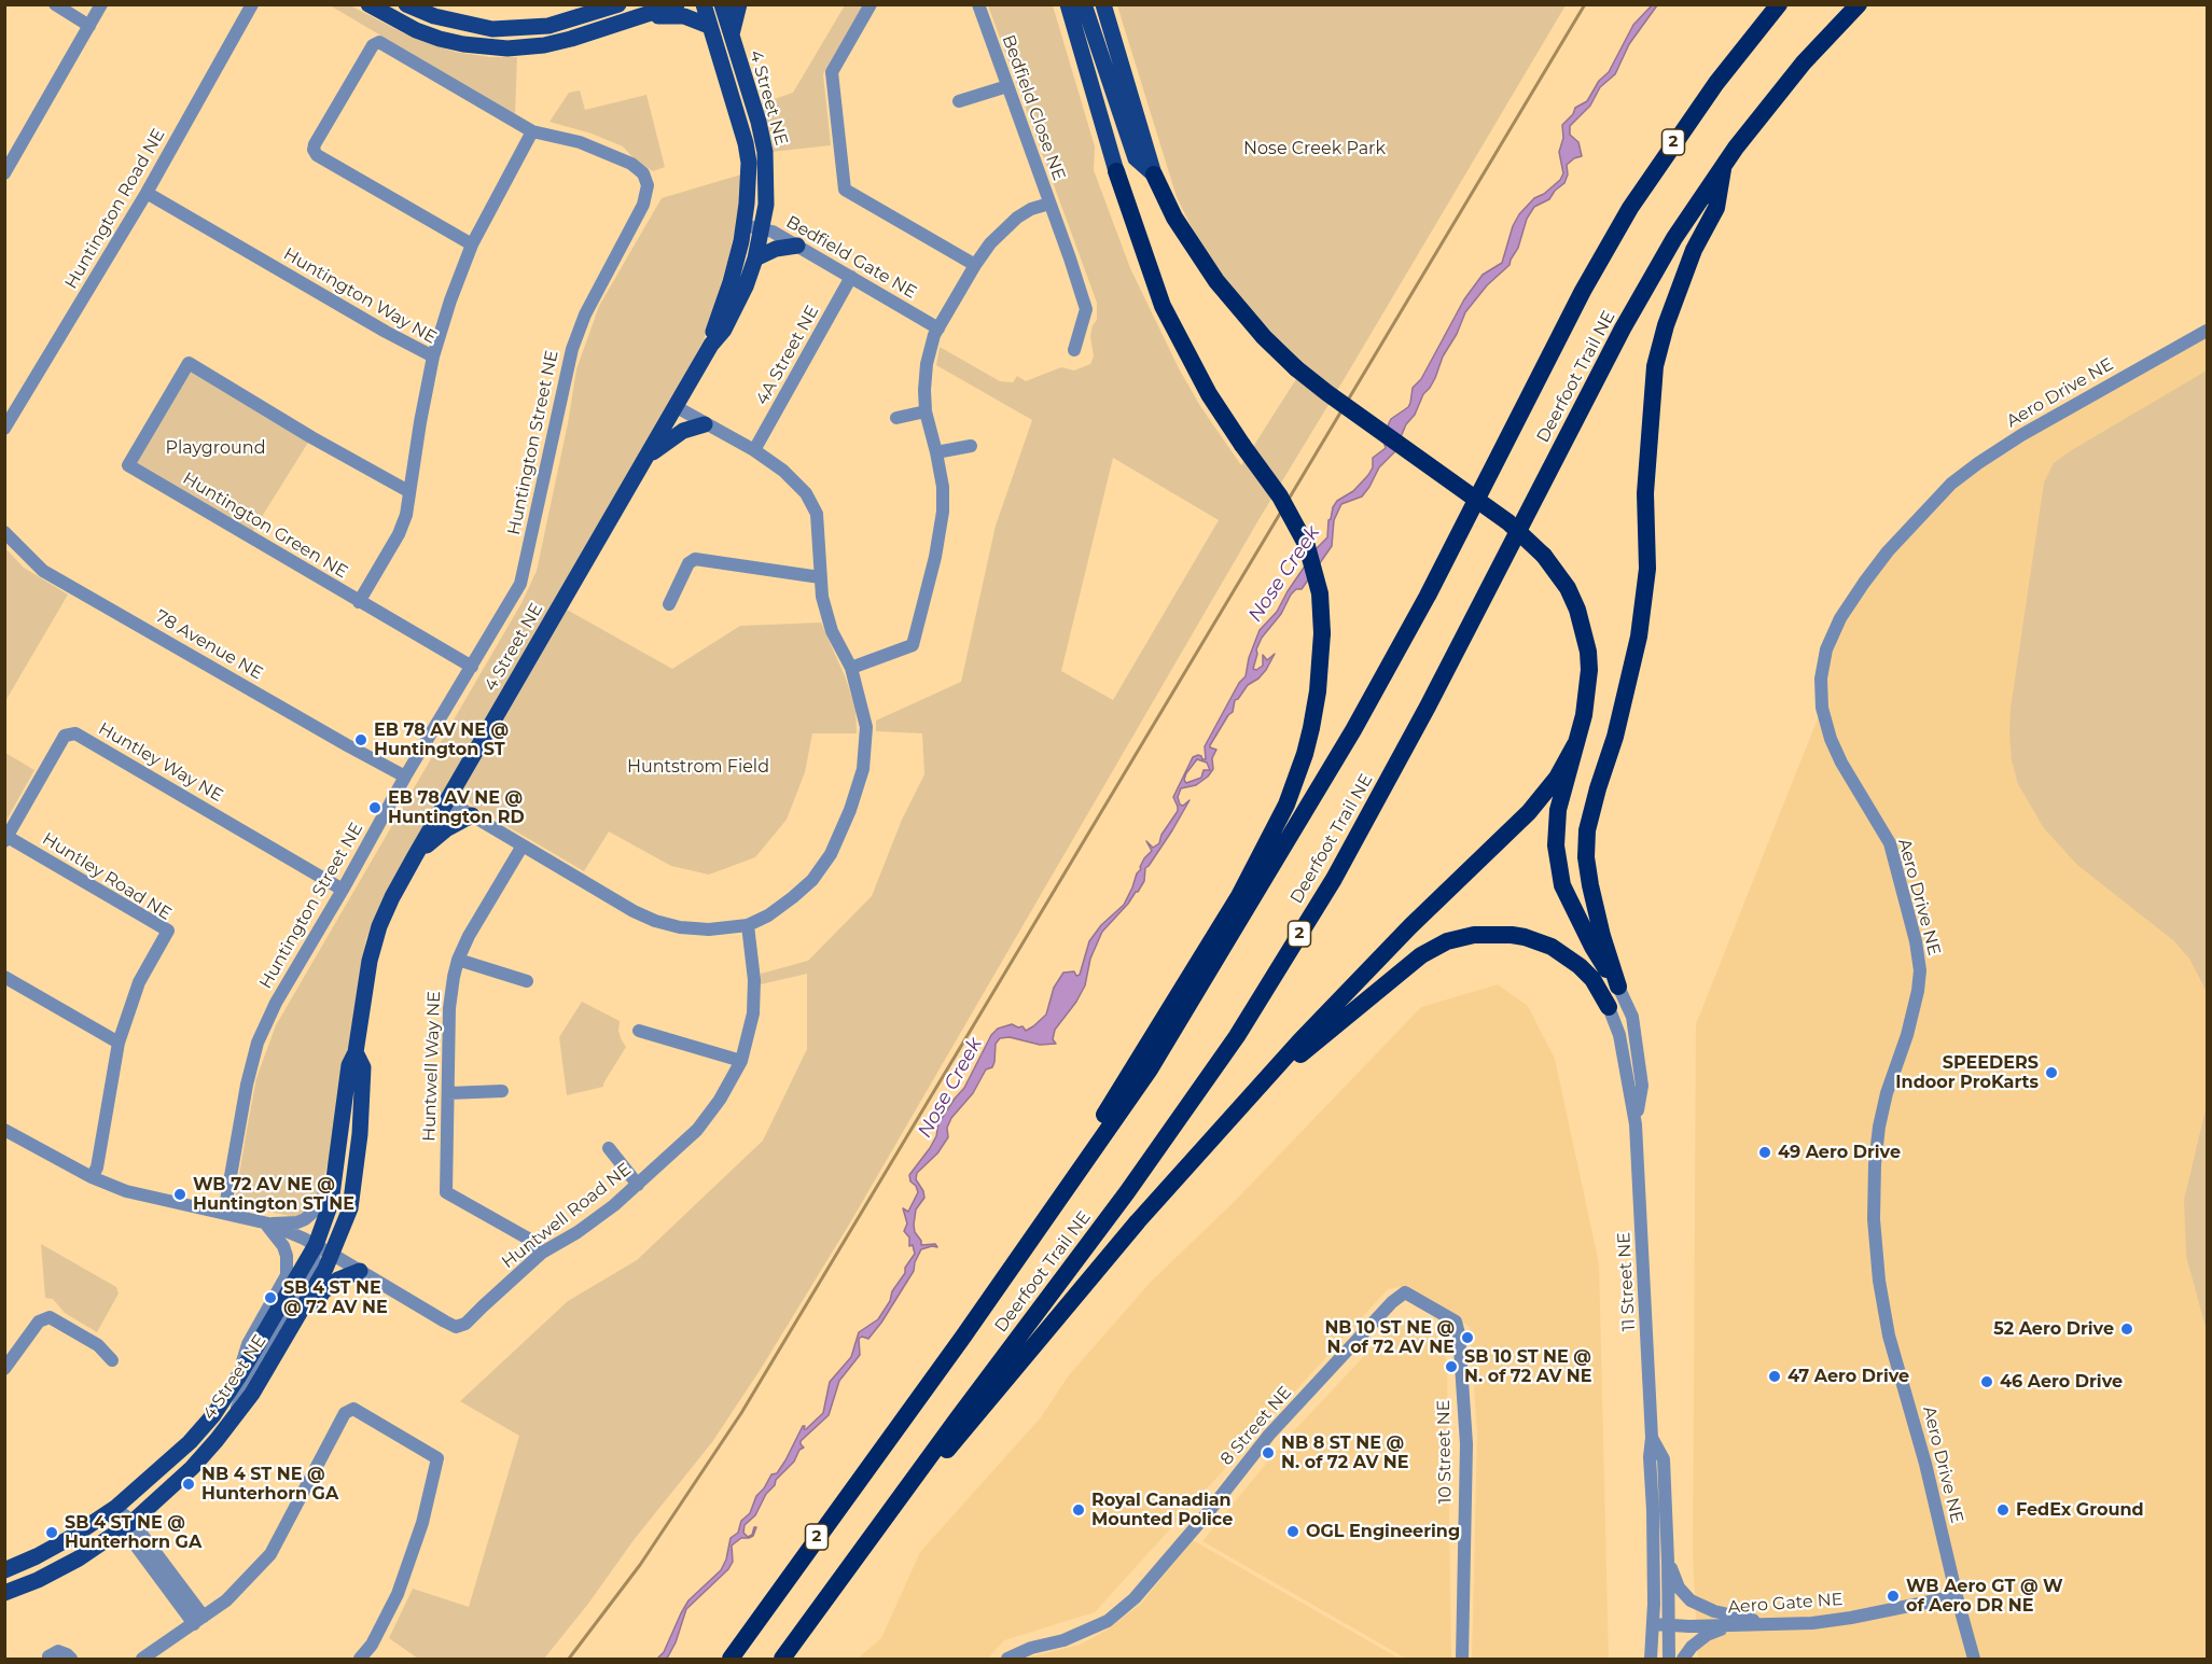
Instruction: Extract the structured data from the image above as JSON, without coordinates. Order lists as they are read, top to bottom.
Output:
{
  "streets": {
    "highway": ["2", "Deerfoot Trail NE"],
    "main road": ["4 Street NE"],
    "street": [
      "Bedfield Close NE",
      "Huntington Road NE",
      "Bedfield Gate NE",
      "Huntington Way NE",
      "4A Street NE",
      "Aero Drive NE",
      "Huntington Street NE",
      "Huntington Green NE",
      "78 Avenue NE",
      "Huntley Way NE",
      "Huntley Road NE",
      "Huntwell Way NE",
      "Huntwell Road NE",
      "11 Street NE",
      "8 Street NE",
      "10 Street NE",
      "Aero Gate NE"
    ]
  },
  "crossings": [
    ["4 Street NE", "Bedfield Gate NE"],
    ["4 Street NE", "Huntwell Road NE"],
    ["Bedfield Close NE", "Bedfield Gate NE"],
    ["Huntington Road NE", "Huntington Way NE"],
    ["Bedfield Gate NE", "4A Street NE"],
    ["Huntington Way NE", "Huntington Green NE"],
    ["Aero Drive NE", "Aero Gate NE"],
    ["Huntington Street NE", "Huntington Green NE"],
    ["Huntington Street NE", "78 Avenue NE"],
    ["Huntington Street NE", "Huntley Way NE"],
    ["Huntley Way NE", "Huntley Road NE"],
    ["Huntwell Way NE", "Huntwell Road NE"],
    ["11 Street NE", "Aero Gate NE"],
    ["8 Street NE", "10 Street NE"]
  ],
  "water": ["Nose Creek"],
  "parks": ["Nose Creek Park", "Playground", "Huntstrom Field"],
  "places": [
    "EB 78 AV NE @ Huntington ST",
    "EB 78 AV NE @ Huntington RD",
    "SPEEDERS Indoor ProKarts",
    "49 Aero Drive",
    "WB 72 AV NE @ Huntington ST NE",
    "SB 4 ST NE @ 72 AV NE",
    "52 Aero Drive",
    "NB 10 ST NE @ N. of 72 AV NE",
    "SB 10 ST NE @ N. of 72 AV NE",
    "47 Aero Drive",
    "46 Aero Drive",
    "NB 8 ST NE @ N. of 72 AV NE",
    "NB 4 ST NE @ Hunterhorn GA",
    "Royal Canadian Mounted Police",
    "FedEx Ground",
    "OGL Engineering",
    "SB 4 ST NE @ Hunterhorn GA",
    "WB Aero GT @ W of Aero DR NE"
  ]
}
